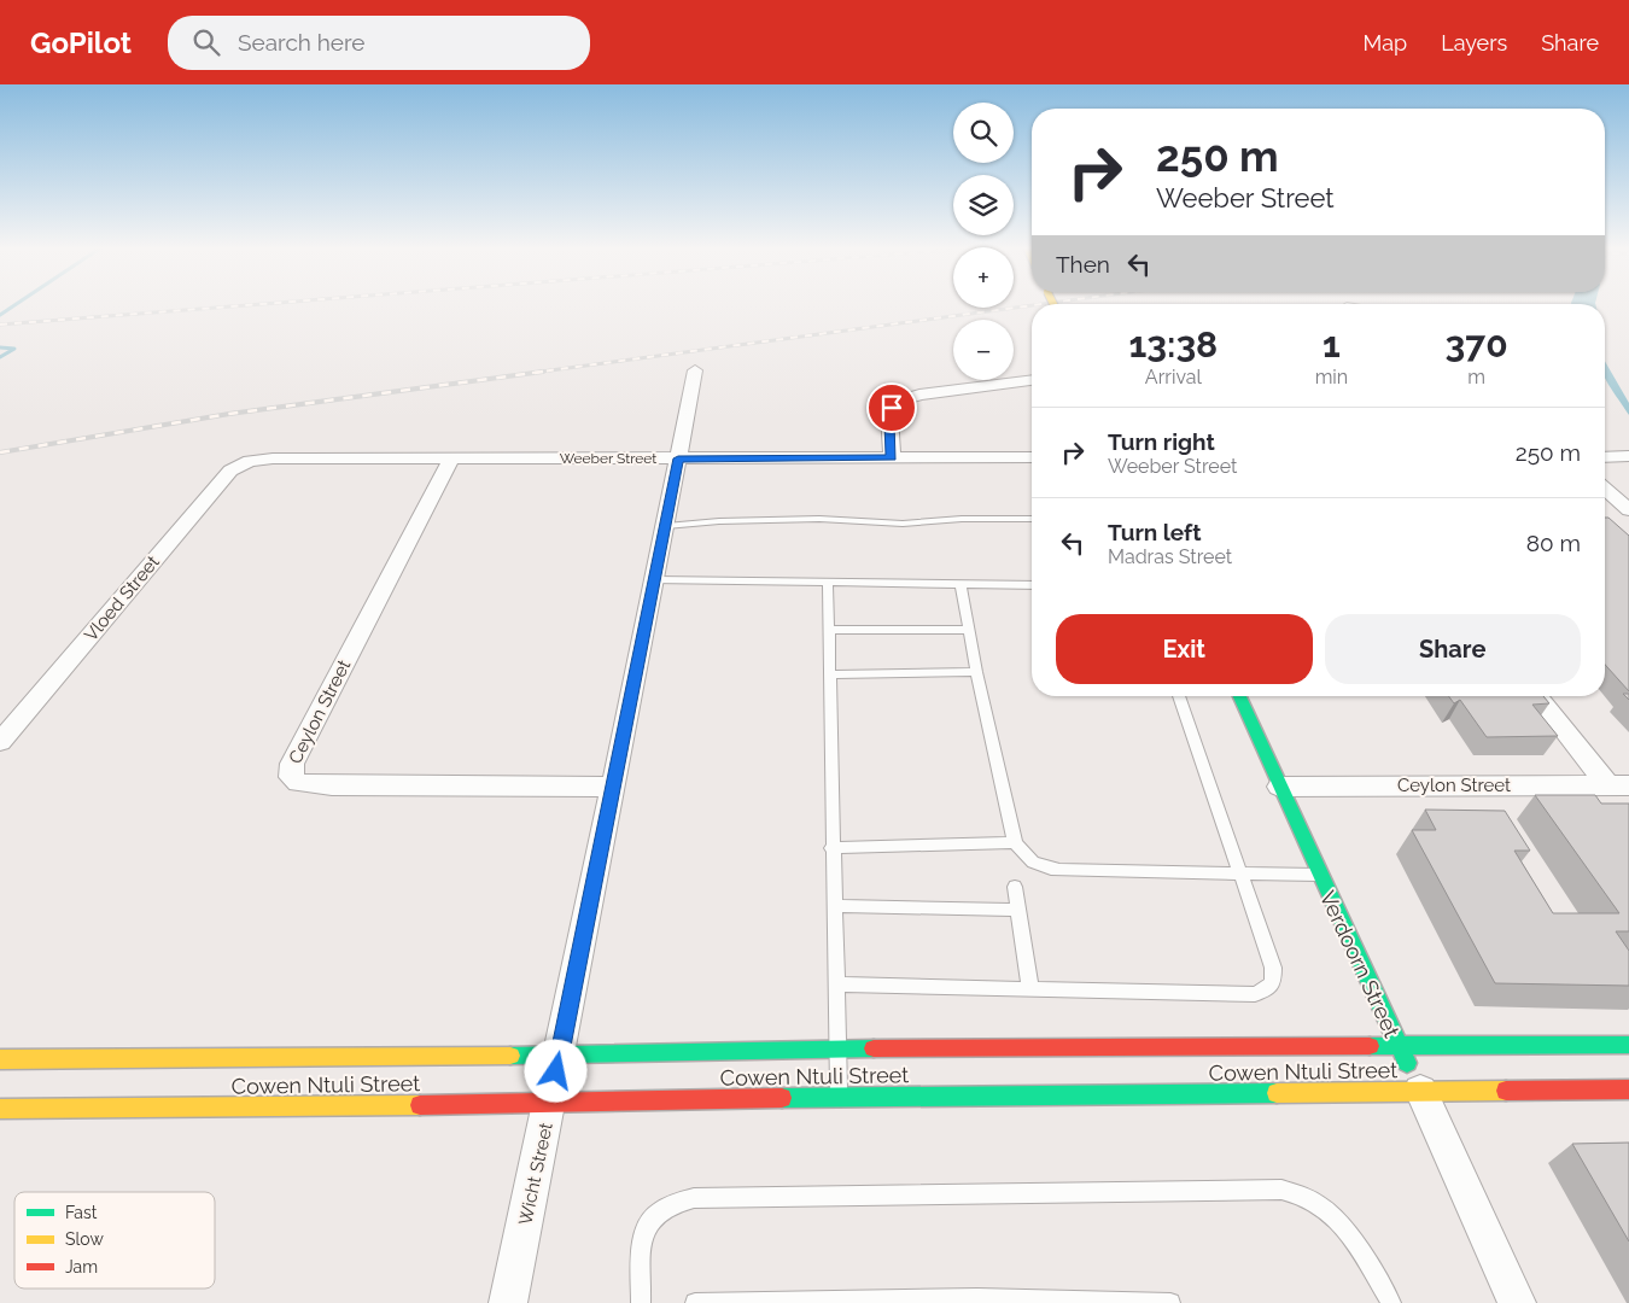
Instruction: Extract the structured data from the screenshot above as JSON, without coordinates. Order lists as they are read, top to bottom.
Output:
{
  "streets": {
    "main road": ["Verdoorn Street", "Cowen Ntuli Street"],
    "street": [
      "Weeber Street",
      "Vloed Street",
      "Ceylon Street",
      "Wicht Street"
    ]
  },
  "crossings": [
    ["Weeber Street", "Vloed Street"],
    ["Weeber Street", "Ceylon Street"],
    ["Weeber Street", "Wicht Street"],
    ["Ceylon Street", "Verdoorn Street"],
    ["Ceylon Street", "Wicht Street"],
    ["Verdoorn Street", "Cowen Ntuli Street"],
    ["Cowen Ntuli Street", "Wicht Street"]
  ],
  "legend": ["Fast", "Slow", "Jam"],
  "page": {
    "header": "GoPilot",
    "search": "Search here",
    "nav": ["Map", "Layers", "Share"],
    "map_buttons": ["+", "−"],
    "turn": ["250 m", "Weeber Street"],
    "then": "Then",
    "eta": [
      "13:38",
      "Arrival",
      "1",
      "min",
      "370",
      "m"
    ],
    "list": [
      {
        "name": "Turn right",
        "note": "Weeber Street",
        "value": "250 m"
      },
      {
        "name": "Turn left",
        "note": "Madras Street",
        "value": "80 m"
      }
    ],
    "buttons": ["Exit", "Share"]
  }
}
